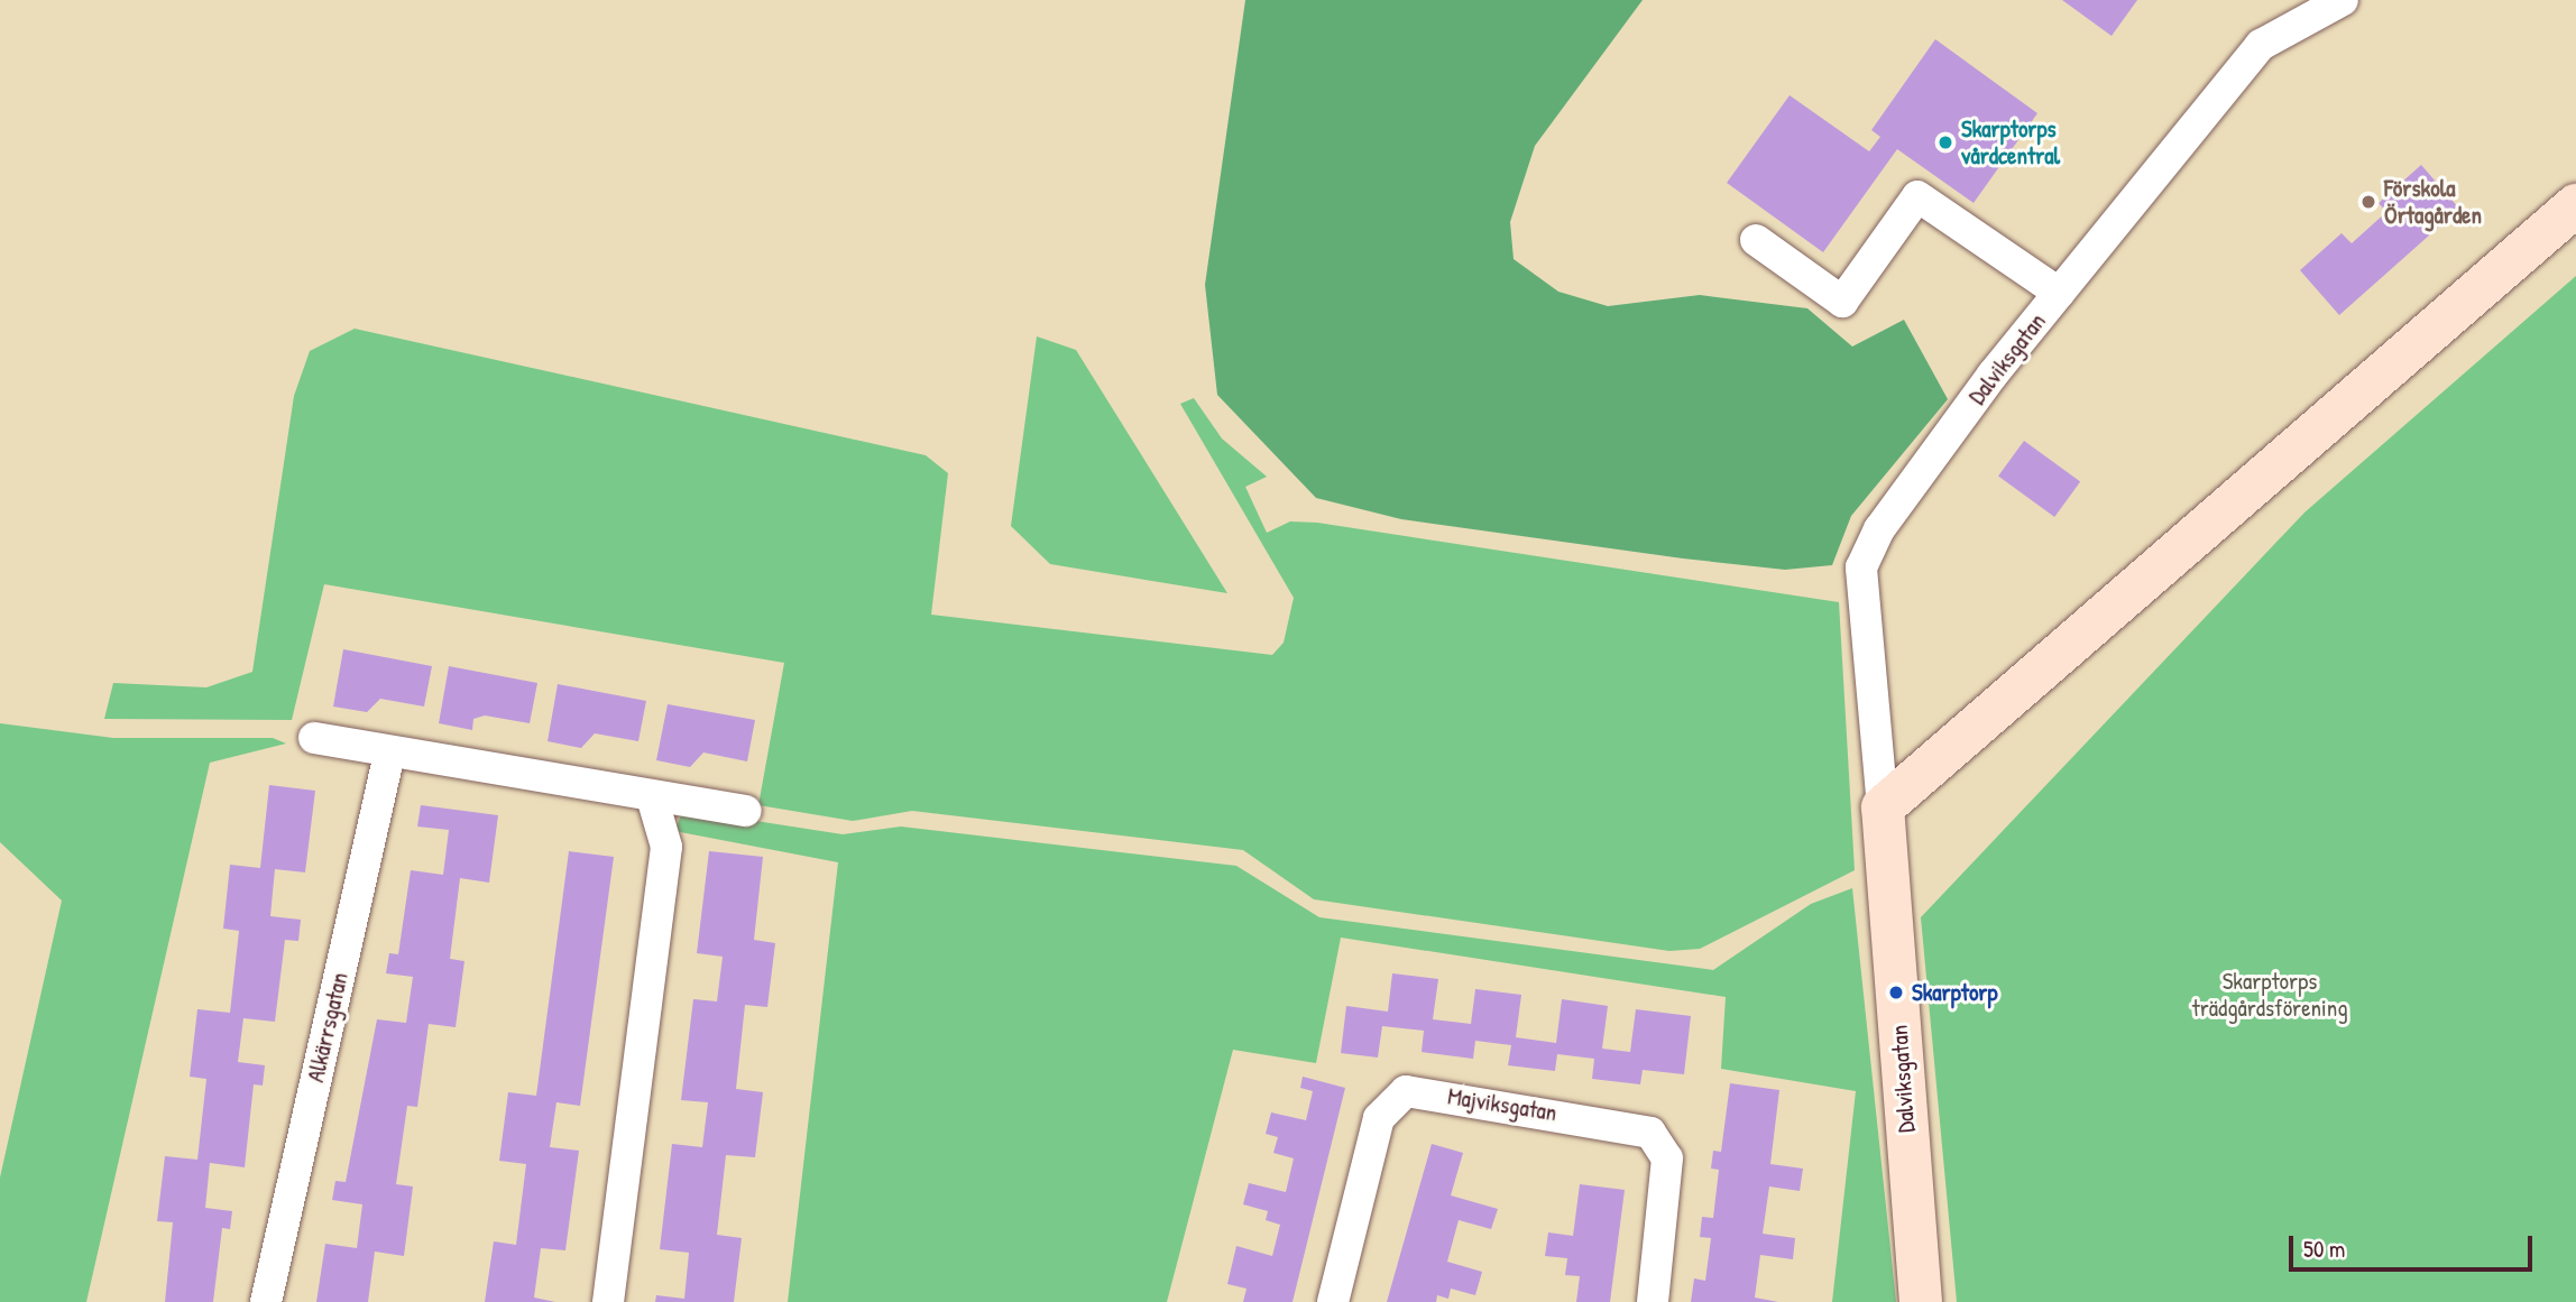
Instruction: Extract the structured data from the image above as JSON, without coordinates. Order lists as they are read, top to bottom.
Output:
{
  "streets": {
    "street": ["Dalviksgatan", "Alkärrsgatan", "Majviksgatan"]
  },
  "parks": ["Skarptorps trädgårdsförening"],
  "places": ["Skarptorps vårdcentral", "Förskola Örtagården", "Skarptorp"],
  "scale_bar": "50 m"
}
